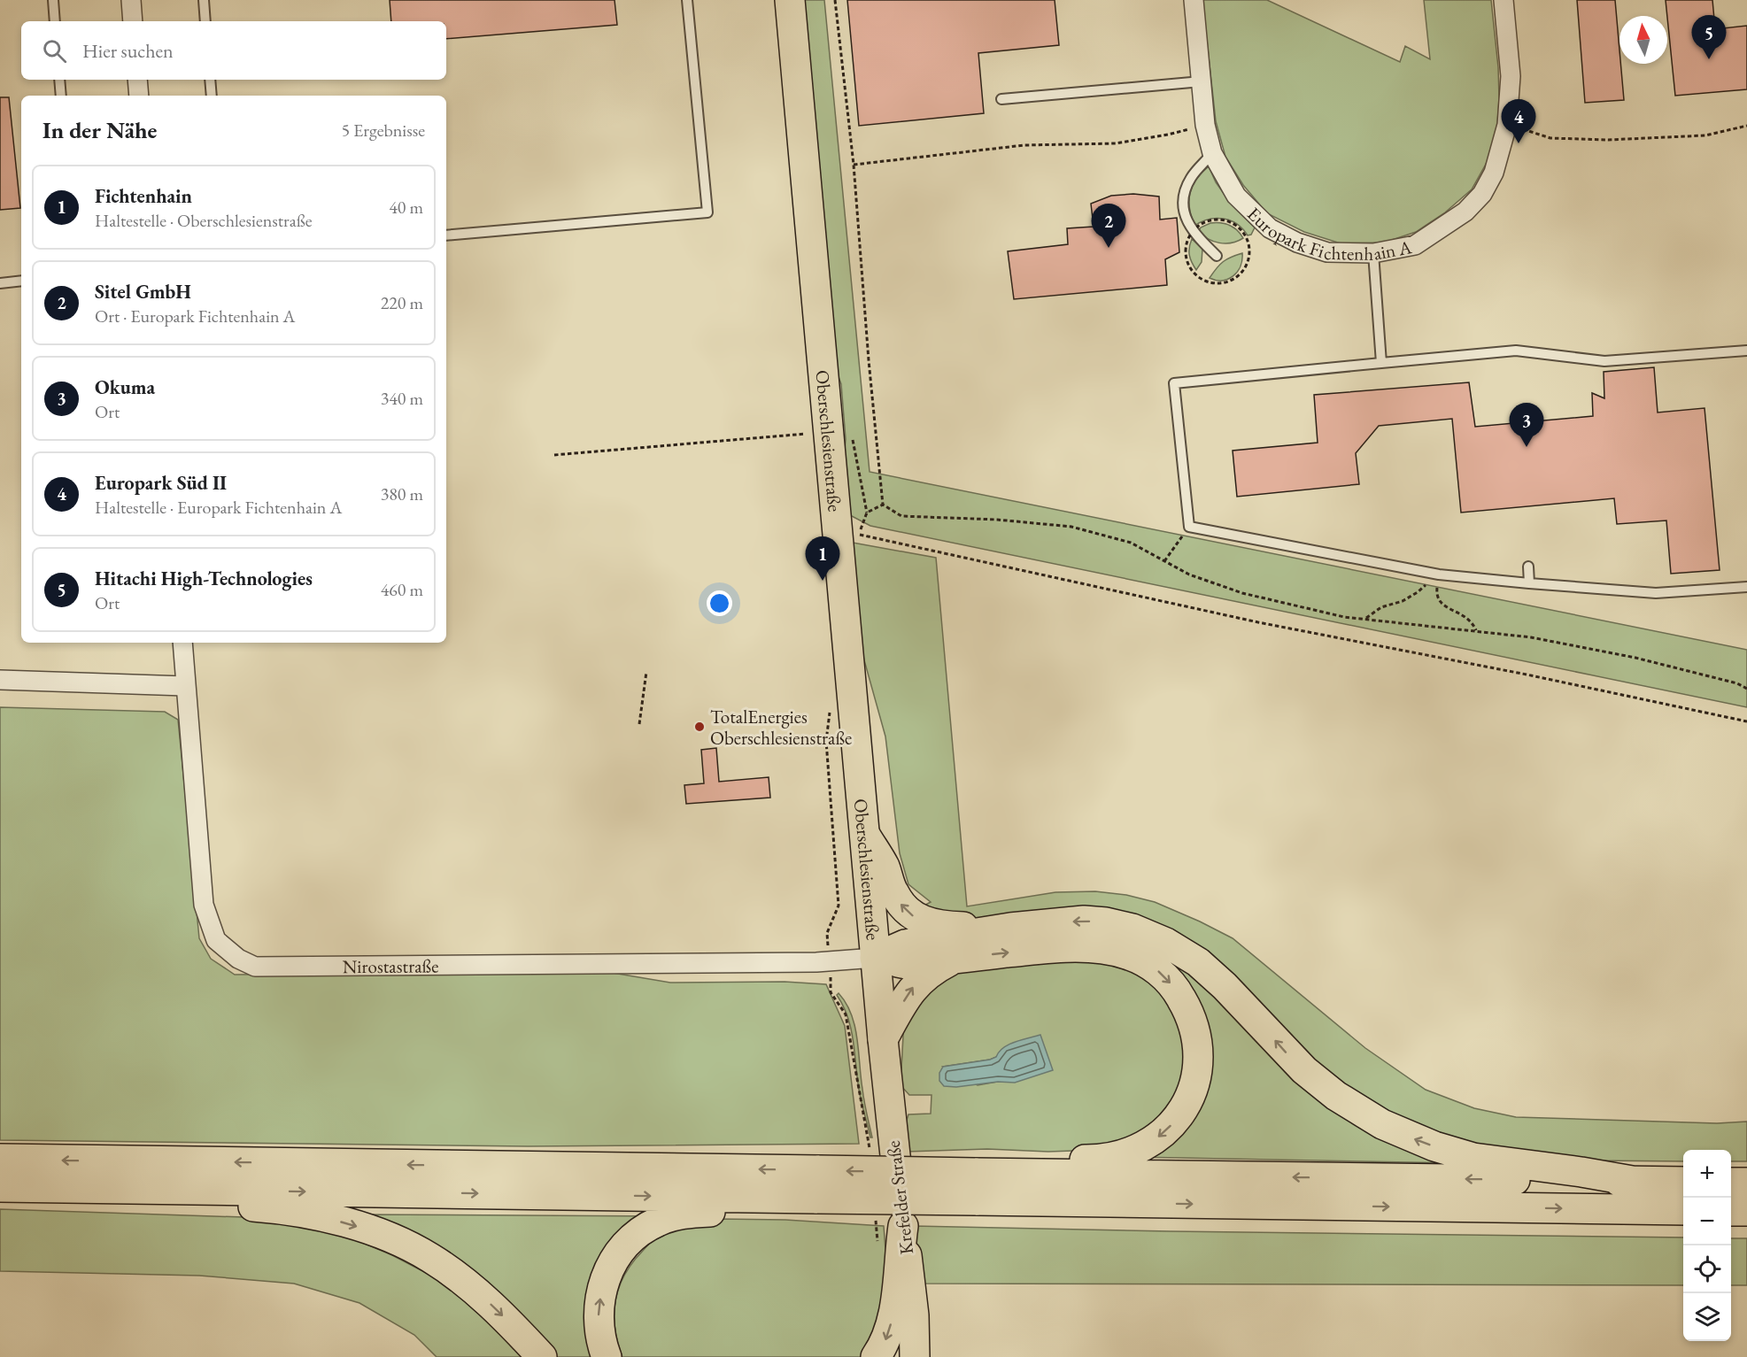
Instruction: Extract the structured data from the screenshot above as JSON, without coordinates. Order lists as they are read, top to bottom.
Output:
{
  "streets": {
    "main road": ["Oberschlesienstraße", "Krefelder Straße"],
    "street": ["Europark Fichtenhain A", "Nirostastraße"]
  },
  "crossings": [
    ["Oberschlesienstraße", "Nirostastraße"],
    ["Oberschlesienstraße", "Krefelder Straße"]
  ],
  "places": ["TotalEnergies Oberschlesienstraße"],
  "north": "top",
  "page": {
    "pins": [
      "5",
      "4",
      "2",
      "3",
      "1"
    ],
    "search": "Hier suchen",
    "heading": ["In der Nähe", "5 Ergebnisse"],
    "list": [
      {
        "mark": "1",
        "name": "Fichtenhain",
        "note": "Haltestelle · Oberschlesienstraße",
        "value": "40 m"
      },
      {
        "mark": "2",
        "name": "Sitel GmbH",
        "note": "Ort · Europark Fichtenhain A",
        "value": "220 m"
      },
      {
        "mark": "3",
        "name": "Okuma",
        "note": "Ort",
        "value": "340 m"
      },
      {
        "mark": "4",
        "name": "Europark Süd II",
        "note": "Haltestelle · Europark Fichtenhain A",
        "value": "380 m"
      },
      {
        "mark": "5",
        "name": "Hitachi High-Technologies",
        "note": "Ort",
        "value": "460 m"
      }
    ],
    "map_buttons": ["+", "−"]
  }
}
